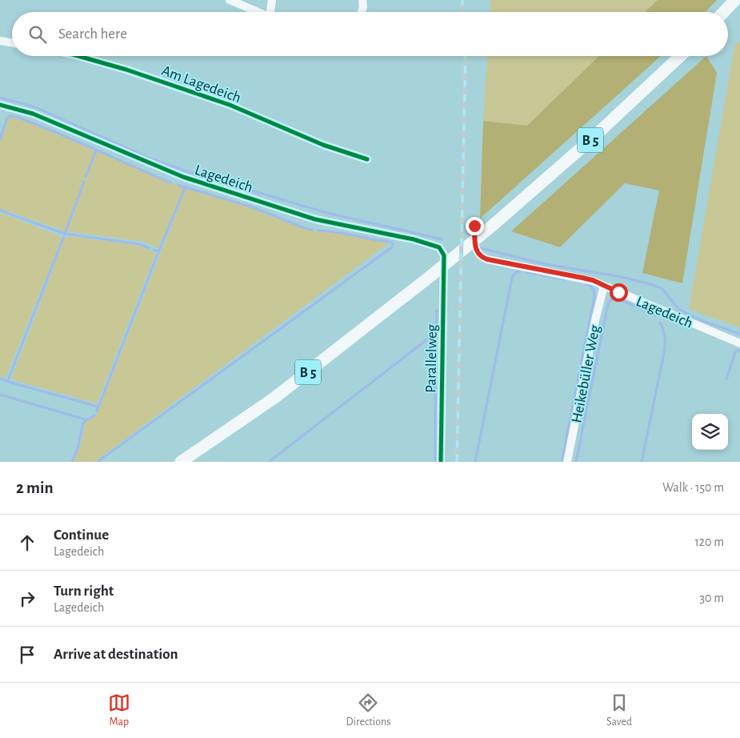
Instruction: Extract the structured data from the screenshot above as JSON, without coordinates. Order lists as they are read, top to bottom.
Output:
{
  "streets": {
    "highway": ["B 5"],
    "street": [
      "Am Lagedeich",
      "Lagedeich",
      "Parallelweg",
      "Heikebüller Weg"
    ]
  },
  "crossings": [
    ["Lagedeich", "Parallelweg"],
    ["Lagedeich", "Heikebüller Weg"]
  ],
  "page": {
    "search": "Search here",
    "heading": ["2 min", "Walk · 150 m"],
    "list": [
      ["Continue", "Lagedeich", "120 m"],
      ["Turn right", "Lagedeich", "30 m"],
      "Arrive at destination"
    ],
    "nav": ["Map", "Directions", "Saved"]
  }
}
